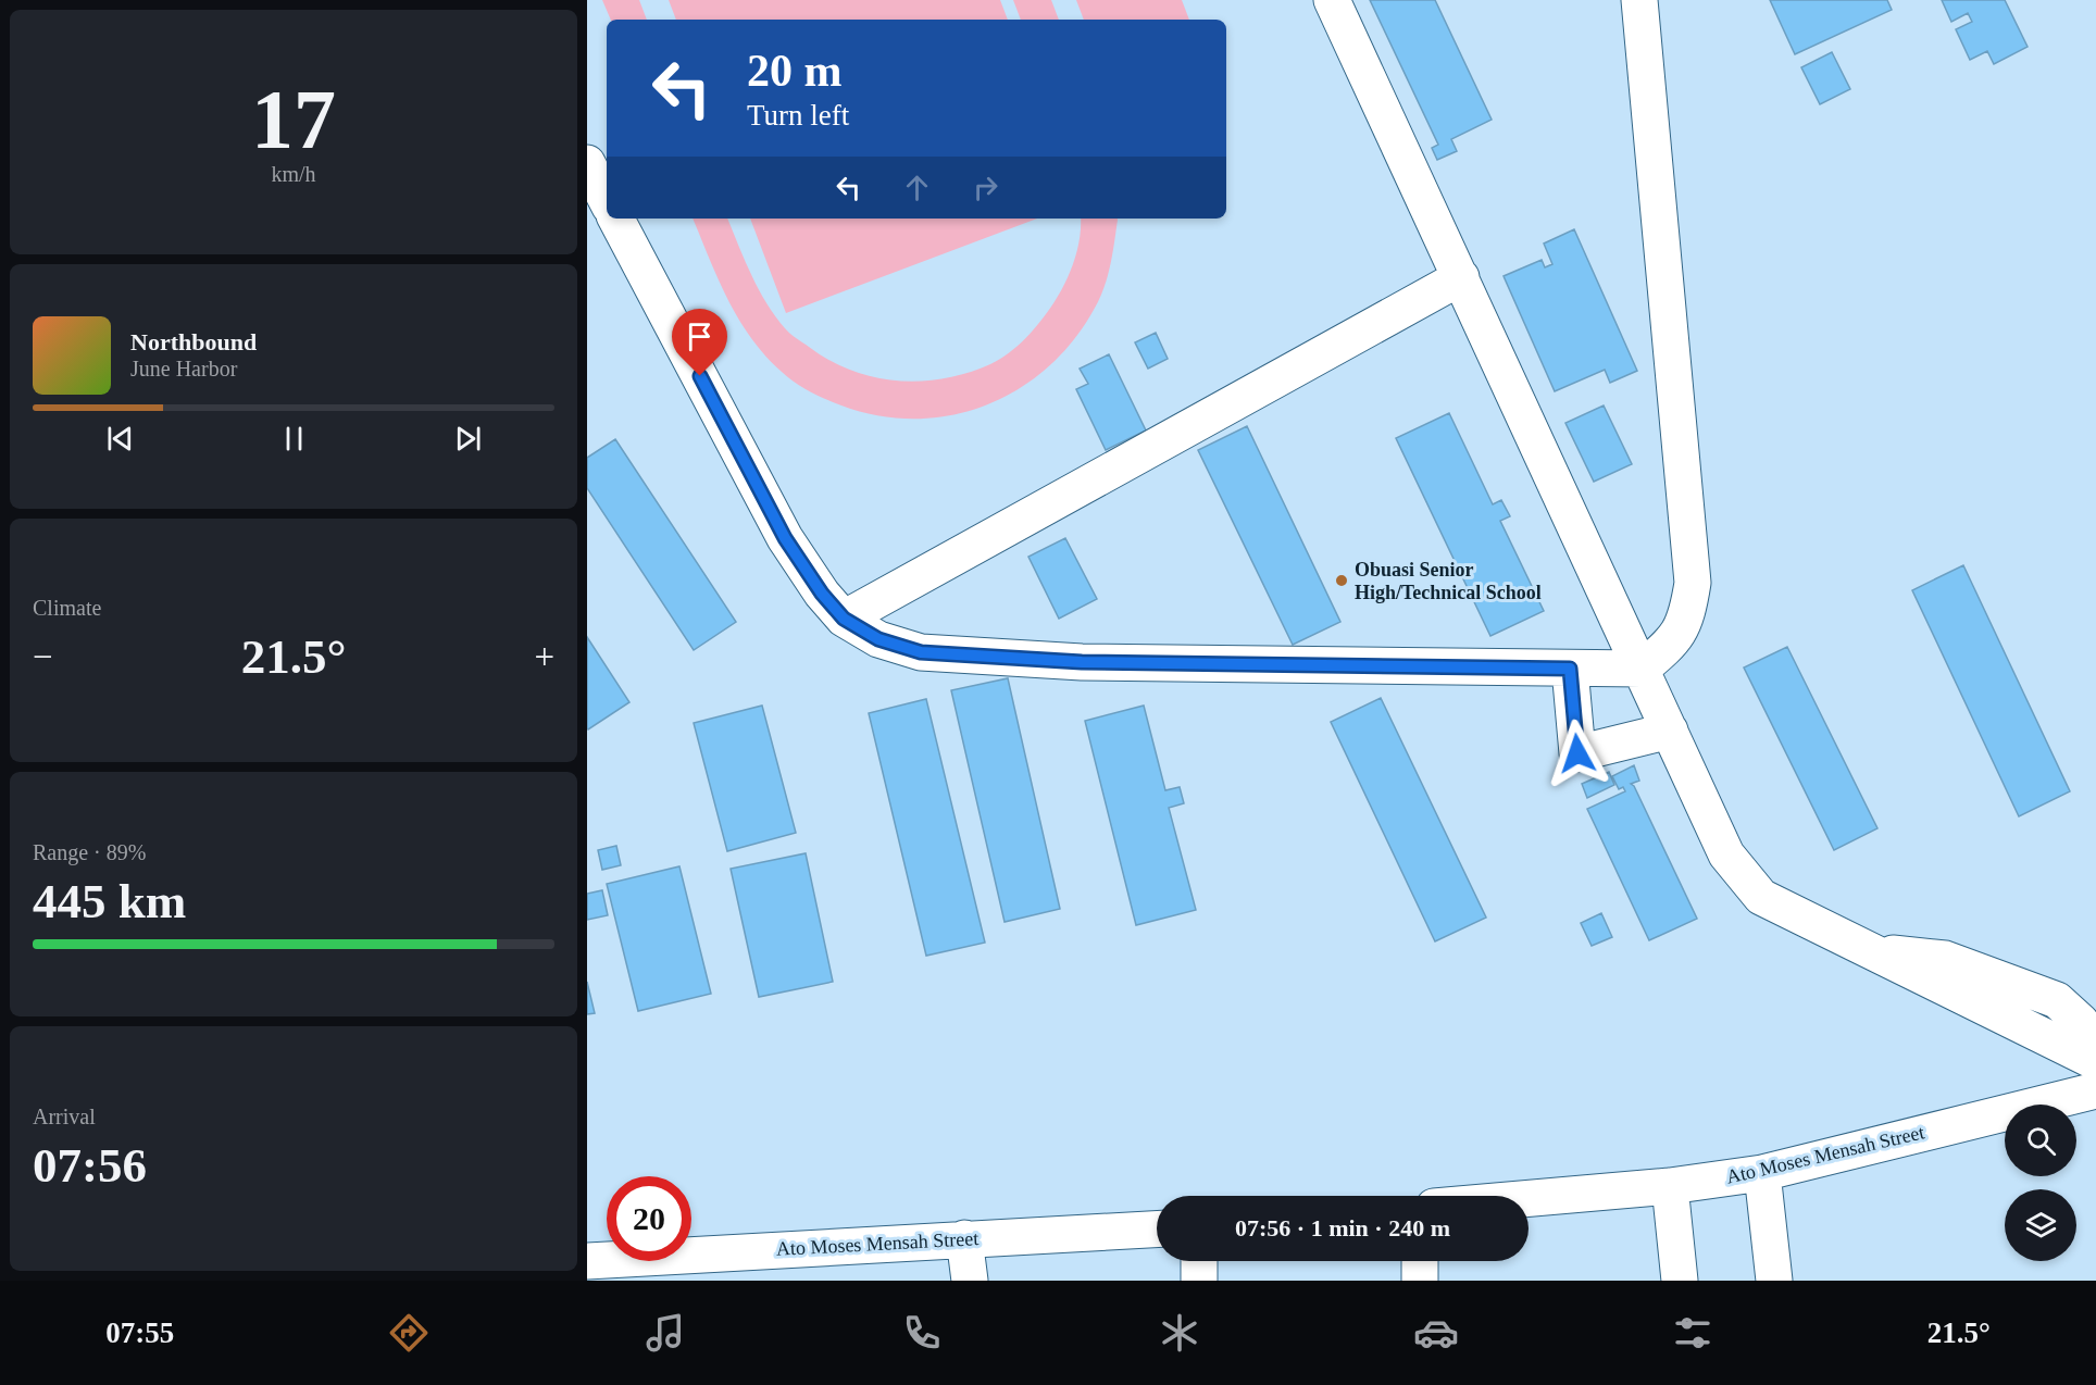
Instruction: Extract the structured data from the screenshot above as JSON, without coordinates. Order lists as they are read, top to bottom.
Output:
{
  "streets": {
    "street": ["Ato Moses Mensah Street"]
  },
  "places": ["Obuasi Senior High/Technical School"],
  "page": {
    "tile": [
      ["17", "km/h"],
      "Climate",
      ["Range · 89%", "445 km"],
      ["Arrival", "07:56"]
    ],
    "turn": ["20 m", "Turn left"],
    "song": ["Northbound", "June Harbor"],
    "heat": ["−", "21.5°", "+"],
    "limit": "20",
    "trip": "07:56 · 1 min · 240 m",
    "tabs": ["07:55", "21.5°"]
  }
}
